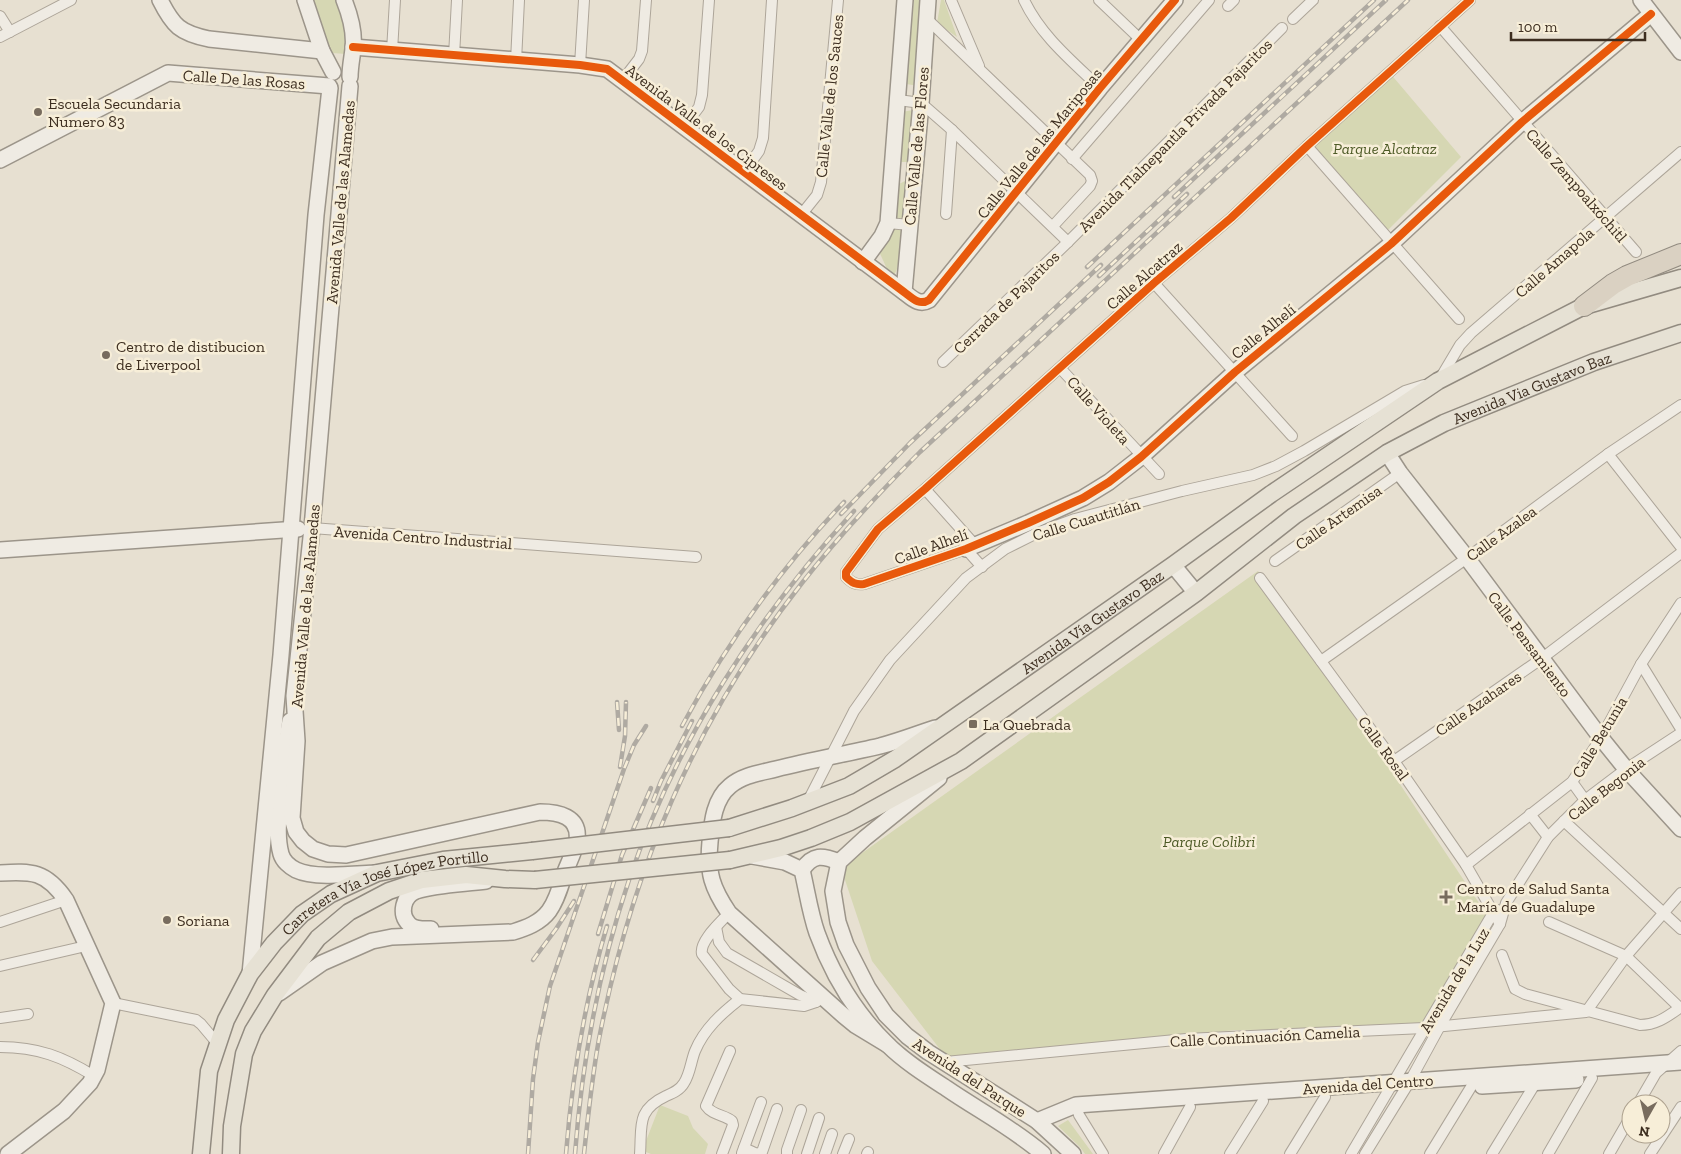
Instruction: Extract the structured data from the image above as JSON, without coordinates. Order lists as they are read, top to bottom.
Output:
{
  "streets": {
    "main road": ["Avenida Via Gustavo Baz", "Avenida Vía Gustavo Baz", "Carretera Vía José López Portillo"],
    "street": [
      "Calle De las Rosas",
      "Calle Valle de los Sauces",
      "Avenida Valle de los Cipreses",
      "Avenida Tlalnepantla Privada Pajaritos",
      "Calle Valle de las Mariposas",
      "Calle Valle de las Flores",
      "Calle Zempoalxóchitl",
      "Avenida Valle de las Alamedas",
      "Calle Amapola",
      "Calle Alcatraz",
      "Cerrada de Pajaritos",
      "Calle Alhelí",
      "Calle Violeta",
      "Calle Artemisa",
      "Calle Cuautitlán",
      "Calle Azalea",
      "Avenida Centro Industrial",
      "Calle Pensamiento",
      "Calle Azahares",
      "Calle Betunia",
      "Calle Rosal",
      "Calle Begonia",
      "Avenida de la Luz",
      "Calle Continuación Camelia",
      "Avenida del Parque",
      "Avenida del Centro"
    ]
  },
  "crossings": [
    ["Calle De las Rosas", "Avenida Valle de las Alamedas"],
    ["Calle Valle de los Sauces", "Avenida Valle de los Cipreses"],
    ["Avenida Valle de los Cipreses", "Calle Valle de las Mariposas"],
    ["Avenida Valle de los Cipreses", "Calle Valle de las Flores"],
    ["Avenida Valle de los Cipreses", "Avenida Valle de las Alamedas"],
    ["Avenida Tlalnepantla Privada Pajaritos", "Cerrada de Pajaritos"],
    ["Calle Zempoalxóchitl", "Calle Amapola"],
    ["Calle Zempoalxóchitl", "Calle Alcatraz"],
    ["Calle Zempoalxóchitl", "Calle Alhelí"],
    ["Avenida Valle de las Alamedas", "Avenida Centro Industrial"],
    ["Avenida Valle de las Alamedas", "Carretera Vía José López Portillo"],
    ["Calle Amapola", "Calle Cuautitlán"],
    ["Calle Amapola", "Avenida Vía Gustavo Baz"],
    ["Calle Alcatraz", "Calle Alhelí"],
    ["Calle Alcatraz", "Calle Violeta"],
    ["Calle Alhelí", "Calle Violeta"],
    ["Avenida Via Gustavo Baz", "Calle Pensamiento"],
    ["Calle Artemisa", "Calle Pensamiento"],
    ["Calle Cuautitlán", "Avenida Vía Gustavo Baz"],
    ["Calle Azalea", "Calle Pensamiento"],
    ["Calle Azalea", "Calle Rosal"],
    ["Avenida Vía Gustavo Baz", "Carretera Vía José López Portillo"],
    ["Calle Pensamiento", "Calle Azahares"],
    ["Calle Pensamiento", "Calle Betunia"],
    ["Calle Pensamiento", "Calle Begonia"],
    ["Calle Azahares", "Calle Rosal"],
    ["Calle Betunia", "Calle Rosal"],
    ["Calle Rosal", "Avenida de la Luz"],
    ["Calle Begonia", "Avenida de la Luz"],
    ["Avenida de la Luz", "Calle Continuación Camelia"],
    ["Avenida de la Luz", "Avenida del Centro"],
    ["Calle Continuación Camelia", "Avenida del Parque"],
    ["Avenida del Parque", "Avenida del Centro"]
  ],
  "parks": ["Parque Alcatraz", "Parque Colibri"],
  "places": {
    "other": ["Escuela Secundaria Numero 83", "Centro de distibucion de Liverpool", "Soriana"],
    "transit": ["La Quebrada"],
    "health": ["Centro de Salud Santa María de Guadalupe"]
  },
  "scale_bar": "100 m",
  "north": "bottom"
}
